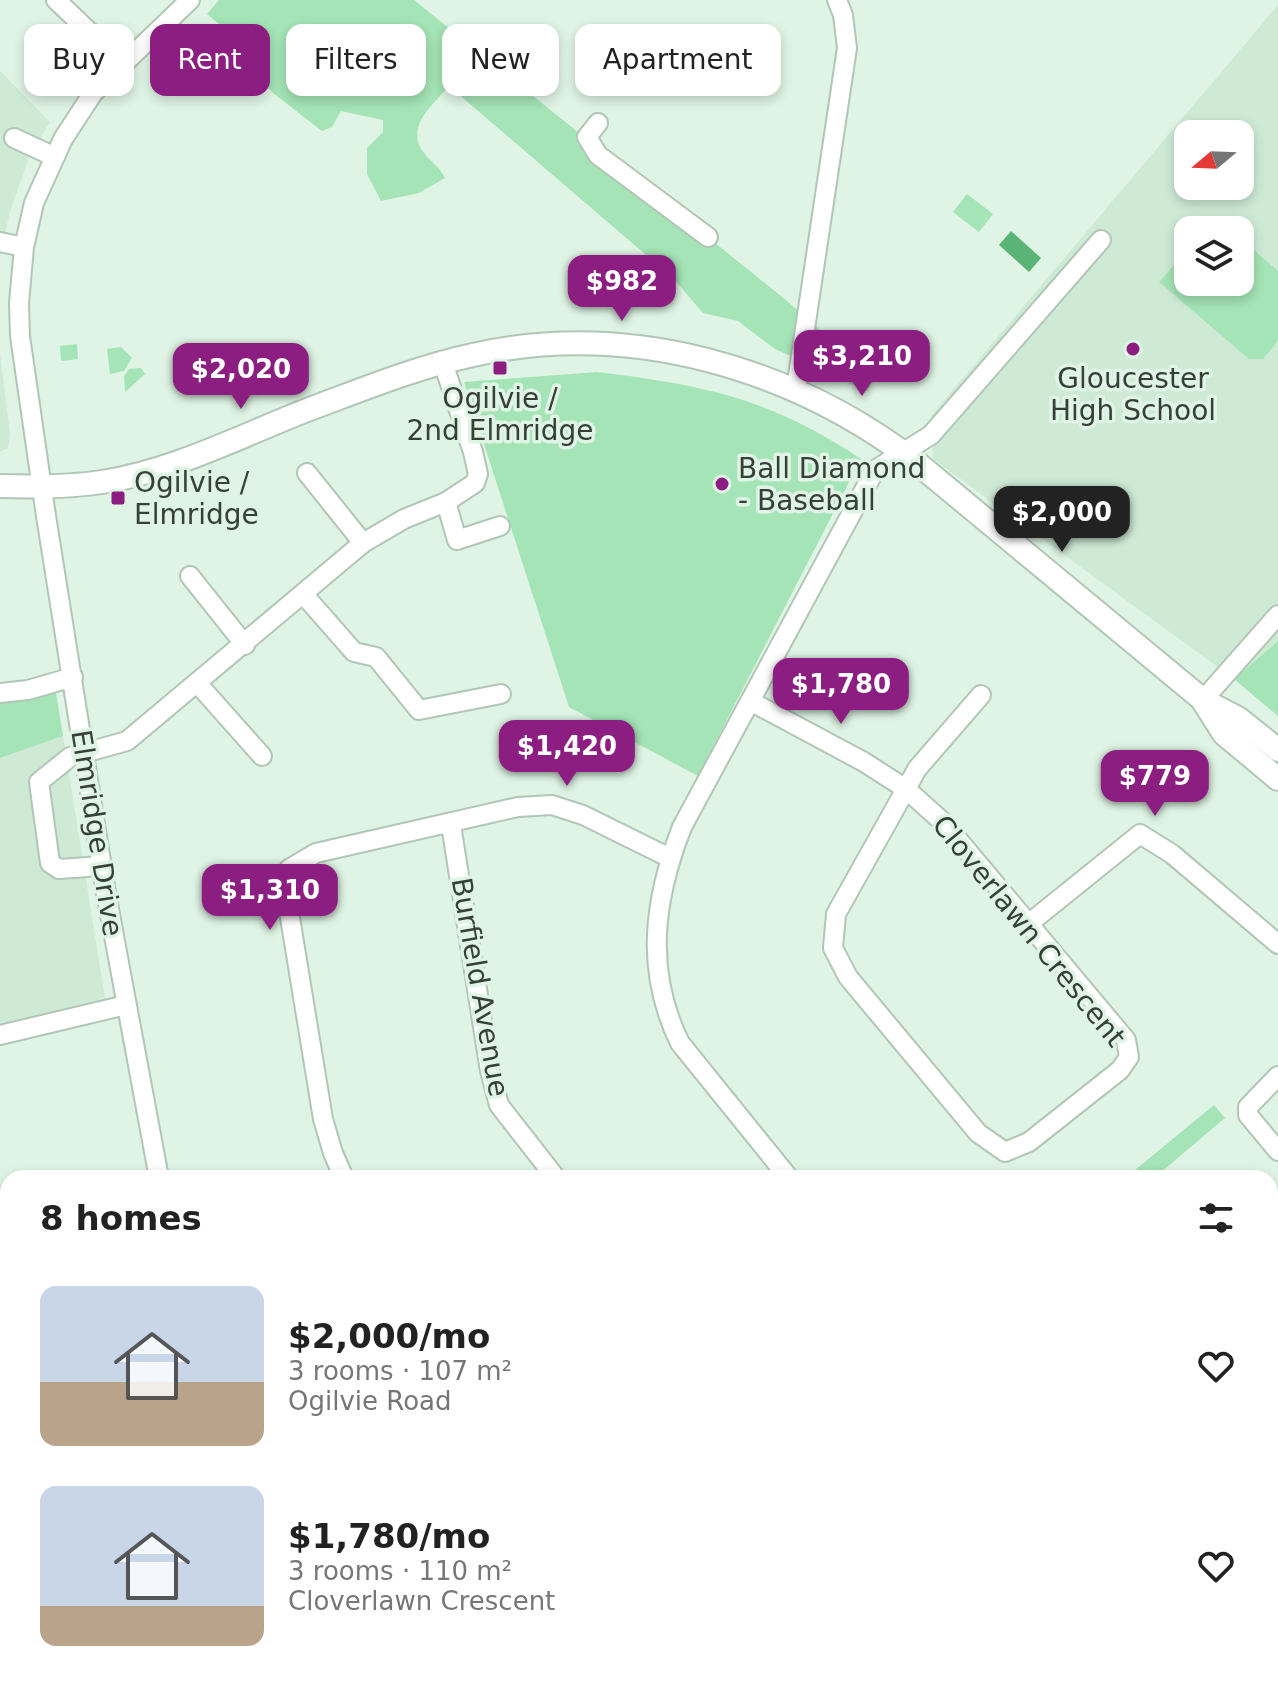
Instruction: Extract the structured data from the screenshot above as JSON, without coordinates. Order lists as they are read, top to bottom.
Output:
{
  "streets": {
    "street": ["Elmridge Drive", "Cloverlawn Crescent", "Burfield Avenue"]
  },
  "places": {
    "other": ["Gloucester High School", "Ball Diamond - Baseball"],
    "transit": ["Ogilvie / 2nd Elmridge", "Ogilvie / Elmridge"]
  },
  "north": "left",
  "page": {
    "chip": [
      "Buy",
      "Rent",
      "Filters",
      "New",
      "Apartment"
    ],
    "price": [
      "$982",
      "$3,210",
      "$2,020",
      "$2,000",
      "$1,780",
      "$1,420",
      "$779",
      "$1,310"
    ],
    "heading": "8 homes",
    "list": [
      {
        "name": "$2,000/mo",
        "note": "3 rooms · 107 m² · Ogilvie Road"
      },
      {
        "name": "$1,780/mo",
        "note": "3 rooms · 110 m² · Cloverlawn Crescent"
      }
    ]
  }
}
